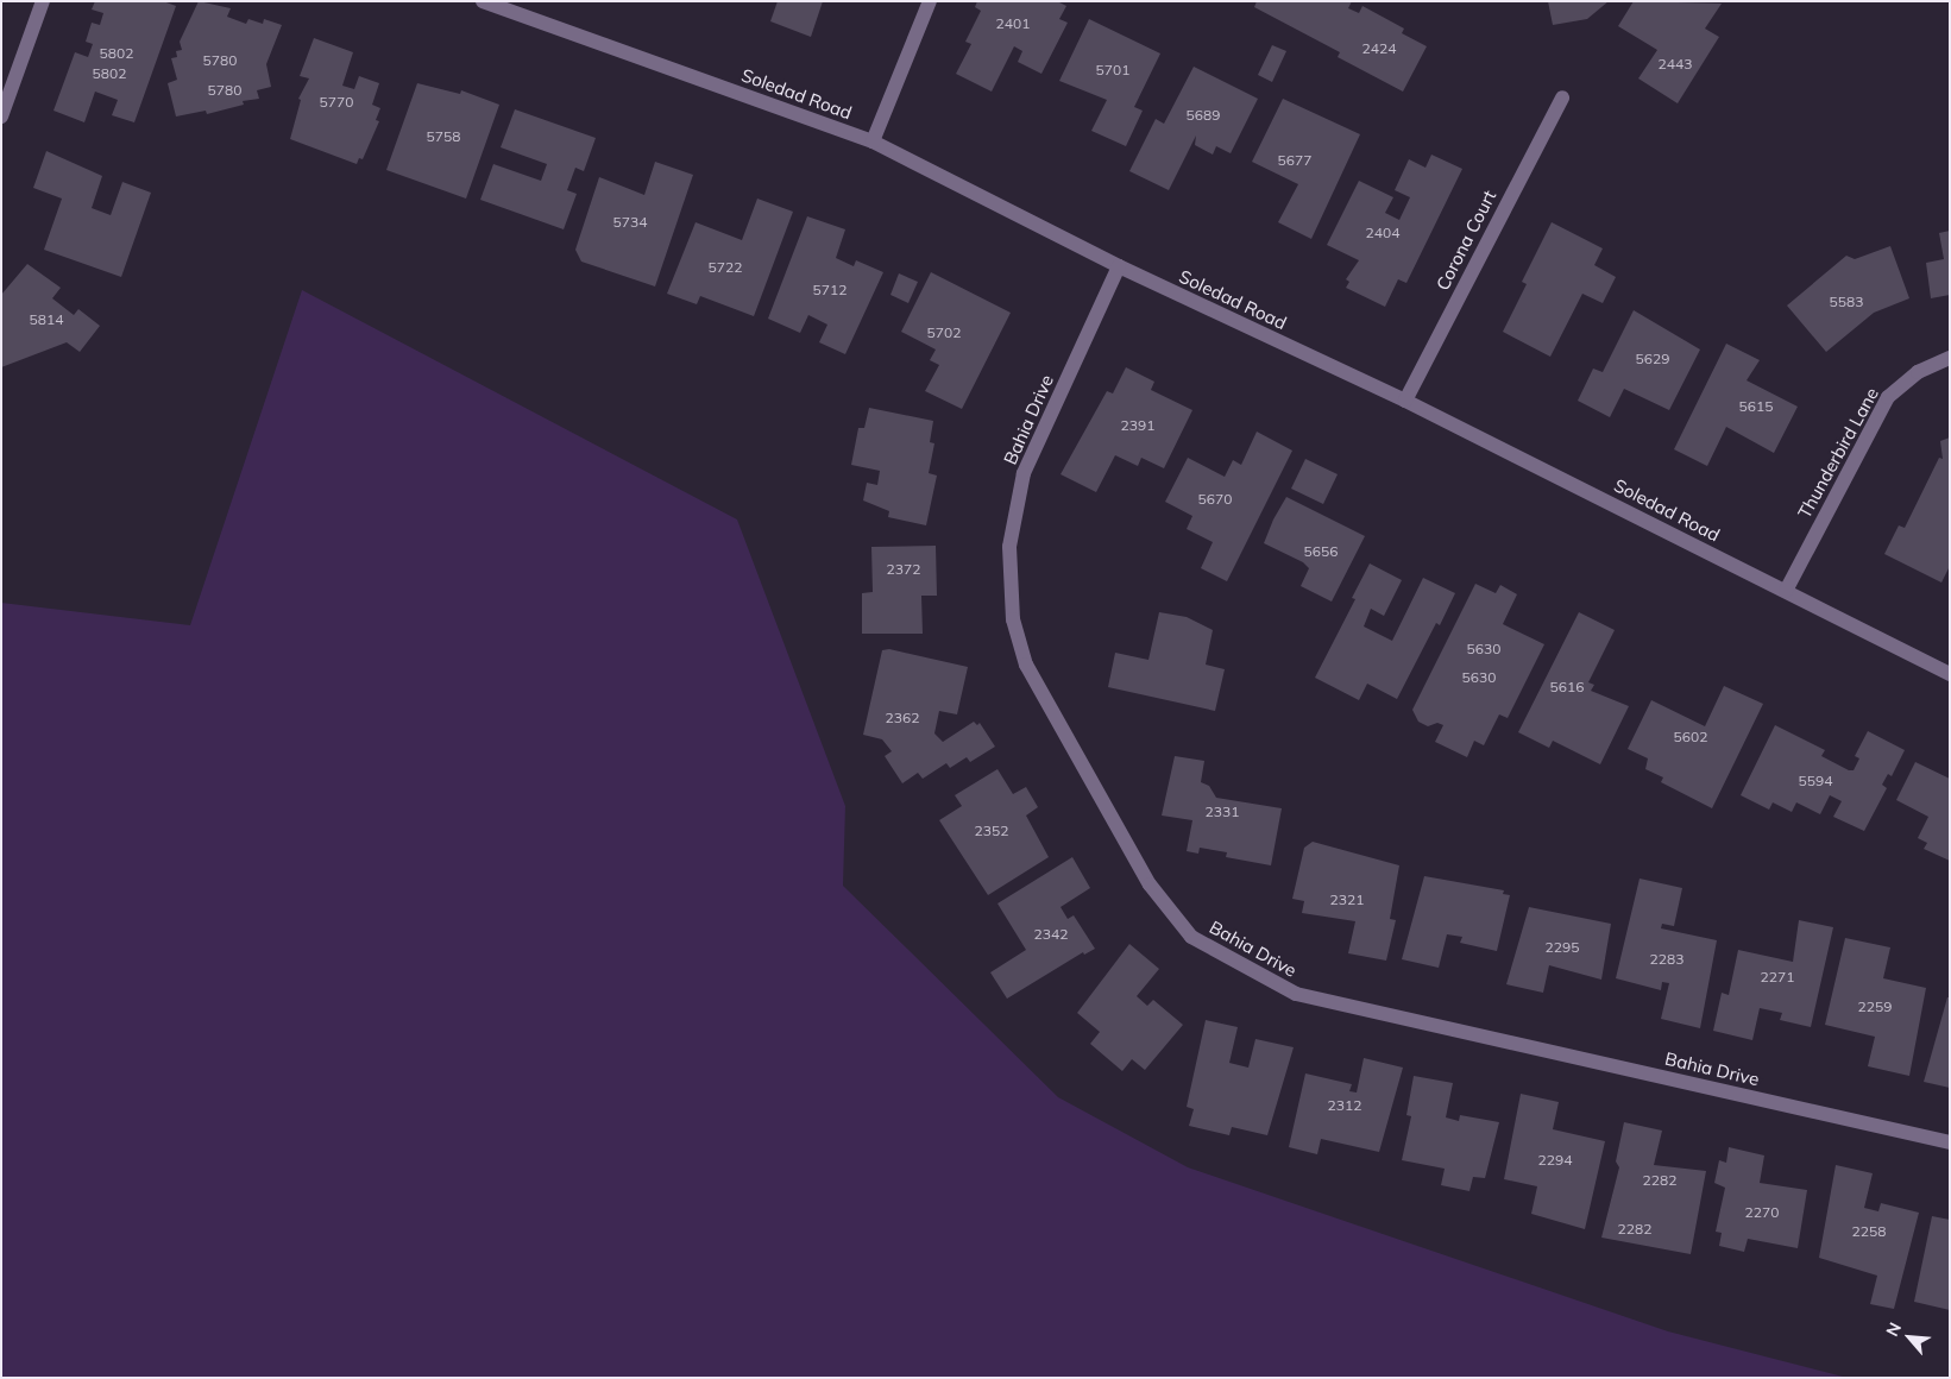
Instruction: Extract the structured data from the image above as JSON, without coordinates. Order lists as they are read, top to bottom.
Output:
{
  "streets": {
    "street": [
      "Soledad Road",
      "Corona Court",
      "Bahia Drive",
      "Thunderbird Lane"
    ]
  },
  "crossings": [
    ["Soledad Road", "Corona Court"],
    ["Soledad Road", "Bahia Drive"],
    ["Soledad Road", "Thunderbird Lane"]
  ],
  "house_numbers": [
    "2401",
    "2424",
    "5802",
    "5780",
    "2443",
    "5701",
    "5802",
    "5780",
    "5770",
    "5689",
    "5758",
    "5677",
    "5734",
    "2404",
    "5722",
    "5712",
    "5583",
    "5814",
    "5702",
    "5629",
    "5615",
    "2391",
    "5670",
    "5656",
    "2372",
    "5630",
    "5630",
    "5616",
    "2362",
    "5602",
    "5594",
    "2331",
    "2352",
    "2321",
    "2342",
    "2295",
    "2283",
    "2271",
    "2259",
    "2312",
    "2294",
    "2282",
    "2270",
    "2282",
    "2258"
  ],
  "north": "top left"
}
